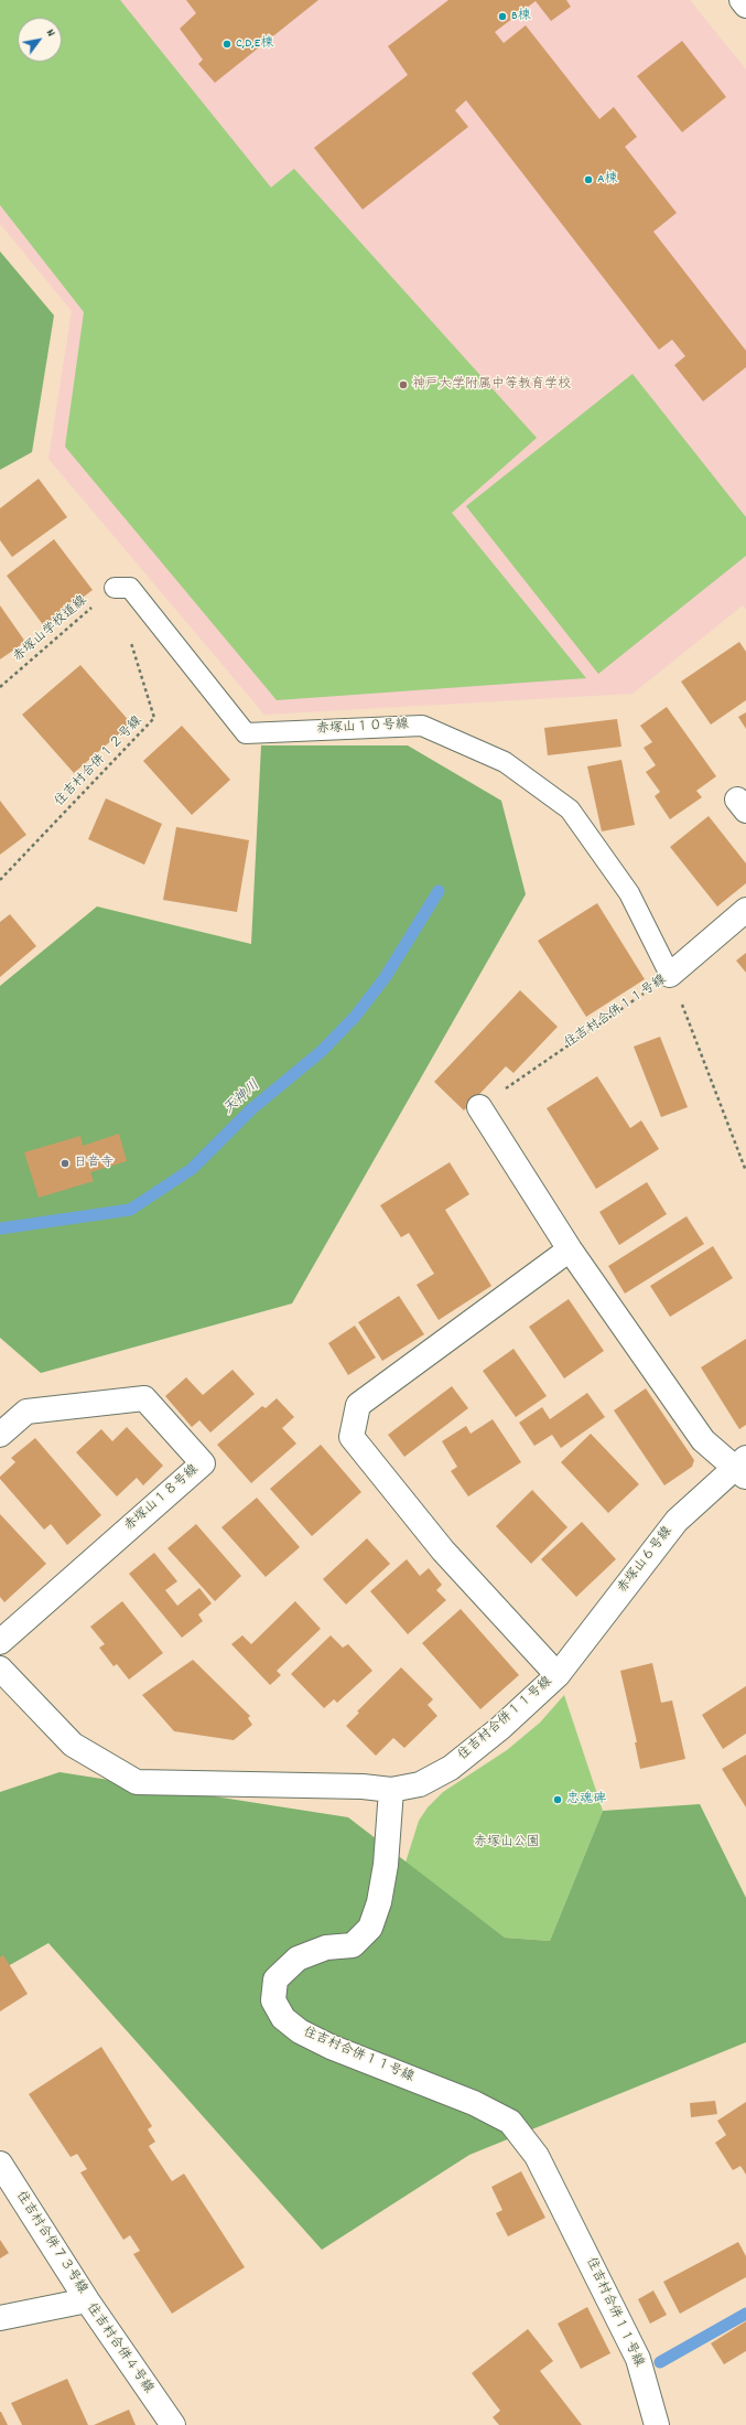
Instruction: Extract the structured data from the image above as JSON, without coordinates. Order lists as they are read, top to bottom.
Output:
{
  "streets": {
    "street": [
      "住吉村合併１１号線",
      "赤塚山１８号線",
      "赤塚山６号線",
      "住吉村合併７３号線",
      "住吉村合併４号線"
    ],
    "lane": ["赤塚山１０号線"],
    "path": ["赤塚山学校道線", "住吉村合併１２号線"]
  },
  "crossings": [
    ["赤塚山学校道線", "赤塚山１０号線"],
    ["赤塚山１０号線", "住吉村合併１１号線"],
    ["住吉村合併１１号線", "赤塚山６号線"],
    ["住吉村合併７３号線", "住吉村合併４号線"]
  ],
  "water": ["天神川"],
  "parks": ["赤塚山公園"],
  "places": [
    "B棟",
    "C,D,E棟",
    "A棟",
    "神戸大学附属中等教育学校",
    "日音寺",
    "忠魂碑"
  ],
  "north": "top right"
}
